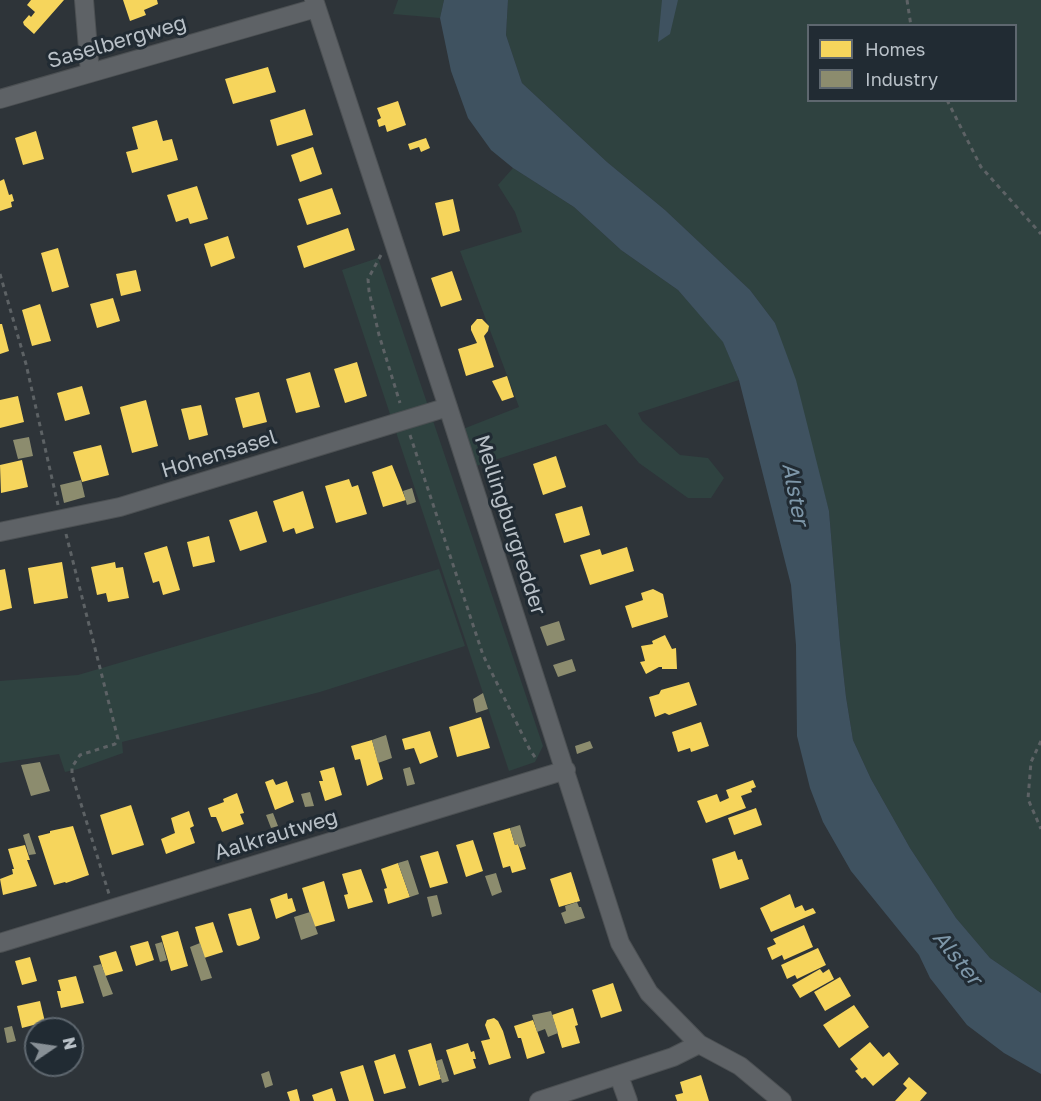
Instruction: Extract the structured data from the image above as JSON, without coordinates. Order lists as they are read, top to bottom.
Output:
{
  "streets": {
    "street": [
      "Saselbergweg",
      "Hohensasel",
      "Mellingburgredder",
      "Aalkrautweg"
    ]
  },
  "crossings": [
    ["Saselbergweg", "Mellingburgredder"],
    ["Hohensasel", "Mellingburgredder"],
    ["Mellingburgredder", "Aalkrautweg"]
  ],
  "water": ["Alster"],
  "legend": ["Homes", "Industry"],
  "north": "right"
}
